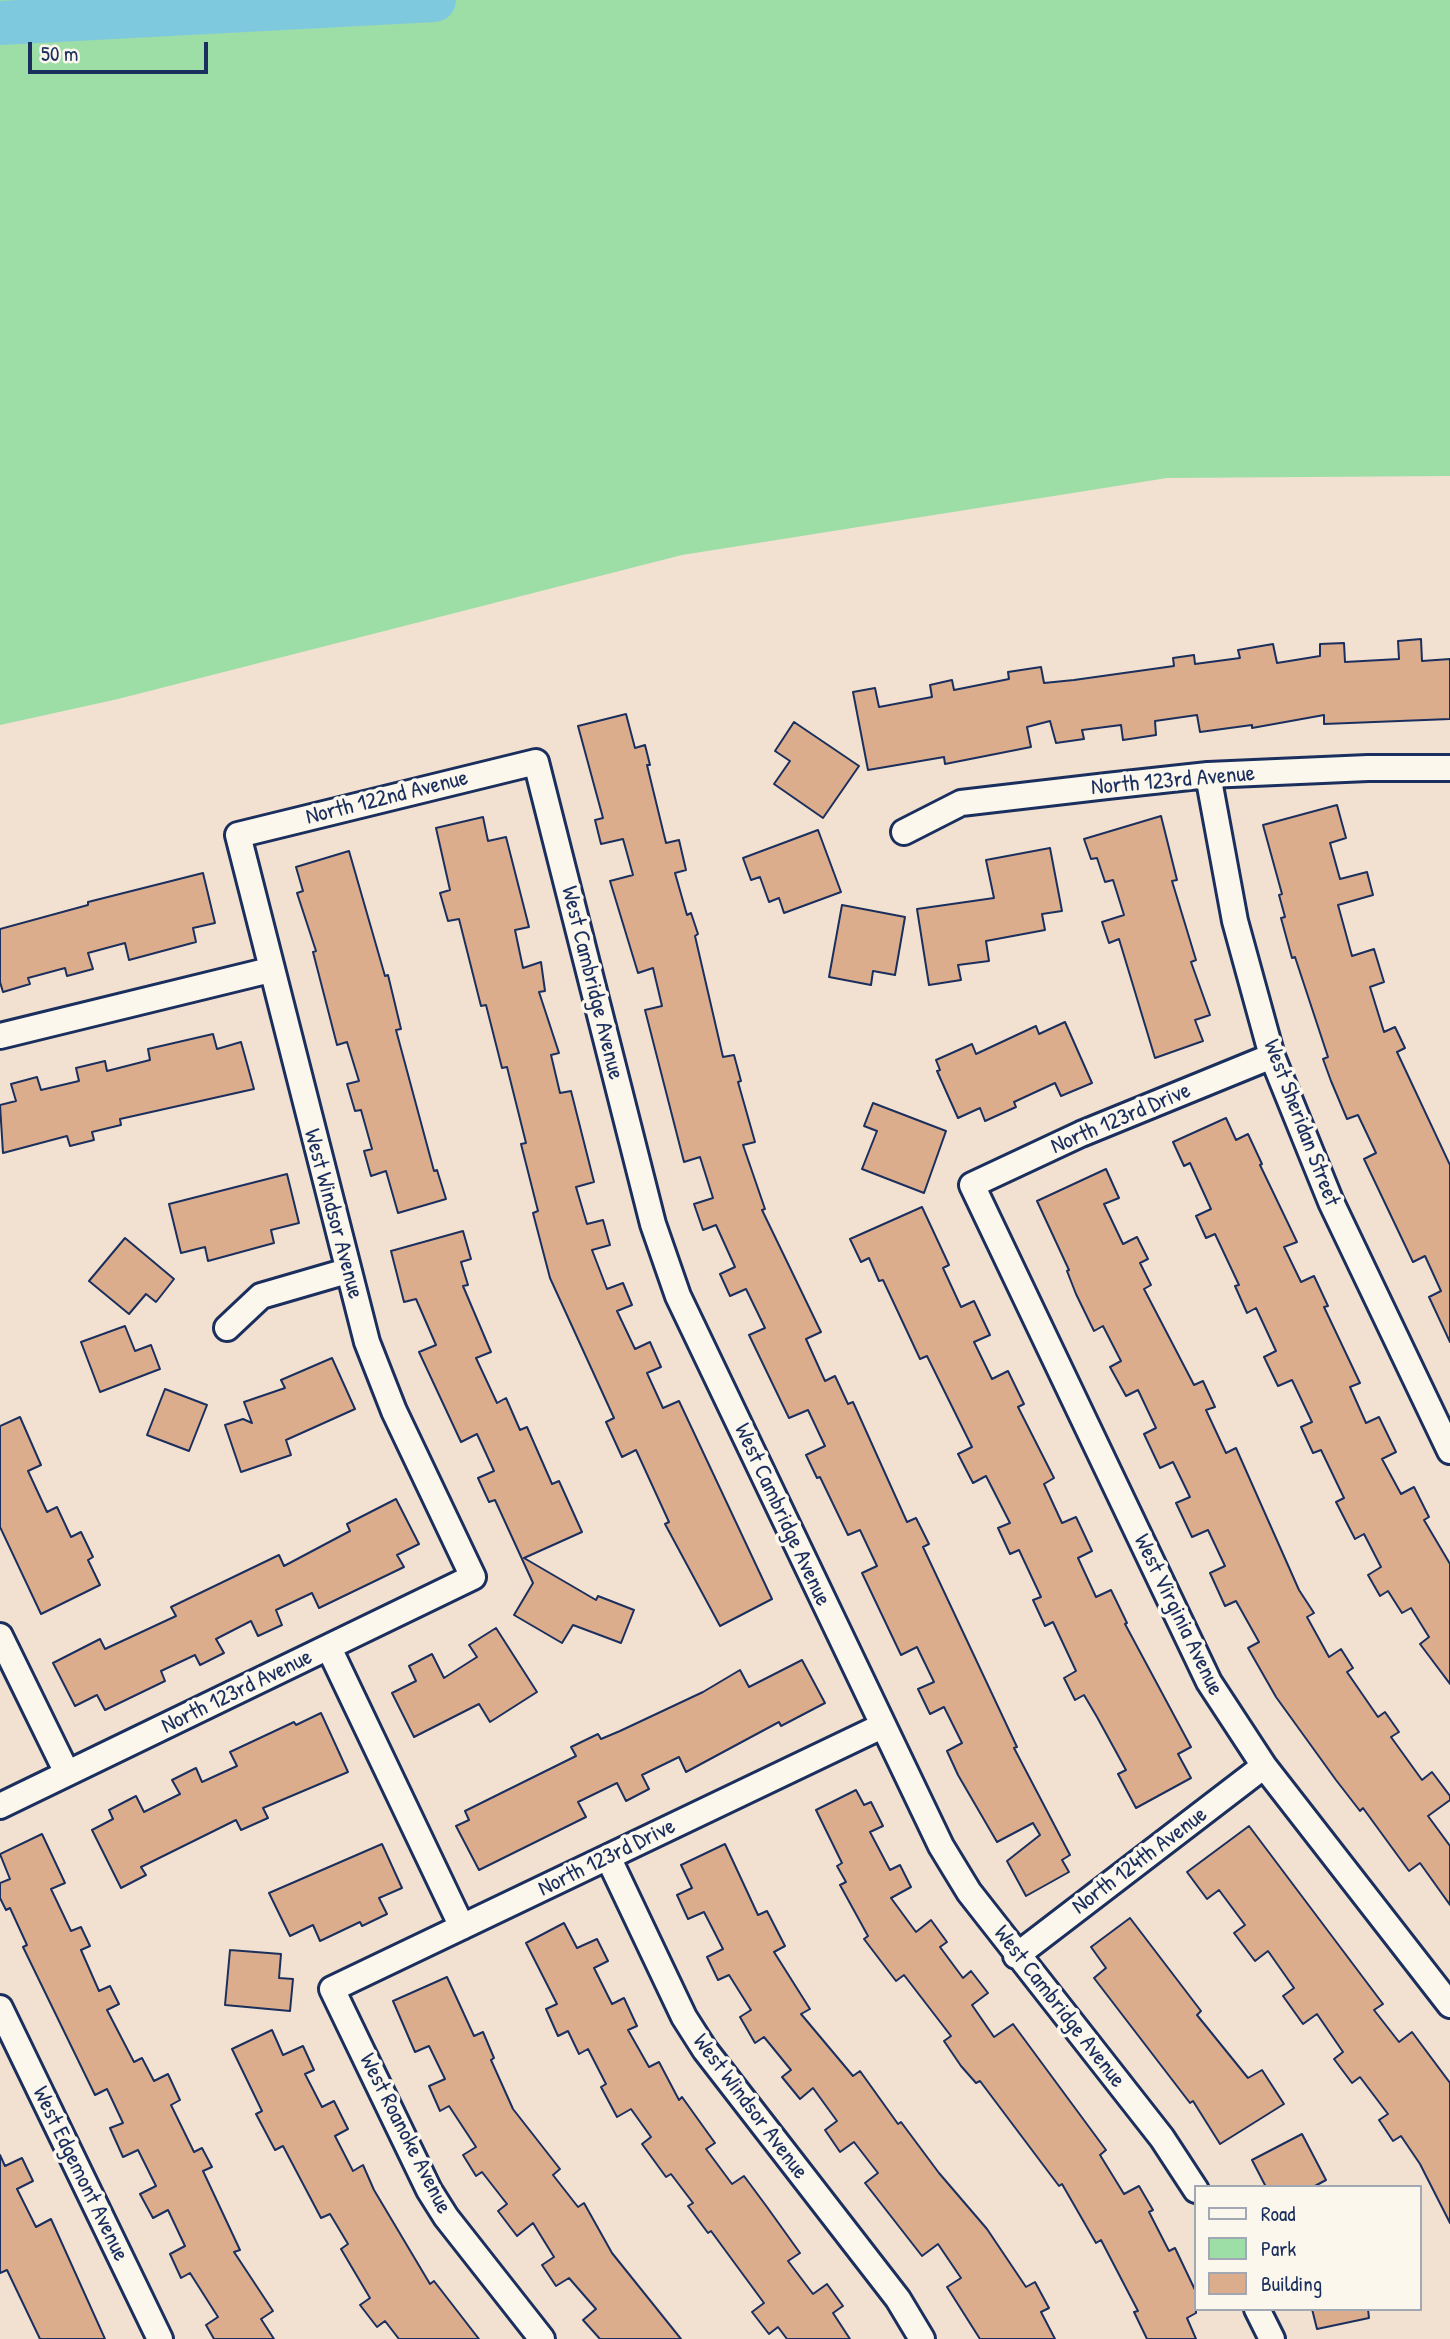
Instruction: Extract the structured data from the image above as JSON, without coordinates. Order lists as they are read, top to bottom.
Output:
{
  "streets": {
    "street": [
      "North 123rd Avenue",
      "North 122nd Avenue",
      "West Cambridge Avenue",
      "North 123rd Drive",
      "West Sheridan Street",
      "West Windsor Avenue",
      "West Virginia Avenue",
      "North 124th Avenue",
      "West Roanoke Avenue",
      "West Edgemont Avenue"
    ]
  },
  "crossings": [
    ["North 123rd Avenue", "West Sheridan Street"],
    ["North 123rd Avenue", "West Windsor Avenue"],
    ["North 122nd Avenue", "West Cambridge Avenue"],
    ["North 122nd Avenue", "West Windsor Avenue"],
    ["West Cambridge Avenue", "North 123rd Drive"],
    ["West Cambridge Avenue", "North 124th Avenue"],
    ["North 123rd Drive", "West Sheridan Street"],
    ["North 123rd Drive", "West Windsor Avenue"],
    ["North 123rd Drive", "West Virginia Avenue"],
    ["North 123rd Drive", "West Roanoke Avenue"],
    ["West Virginia Avenue", "North 124th Avenue"]
  ],
  "legend": ["Road", "Park", "Building"],
  "scale_bar": "50 m"
}
